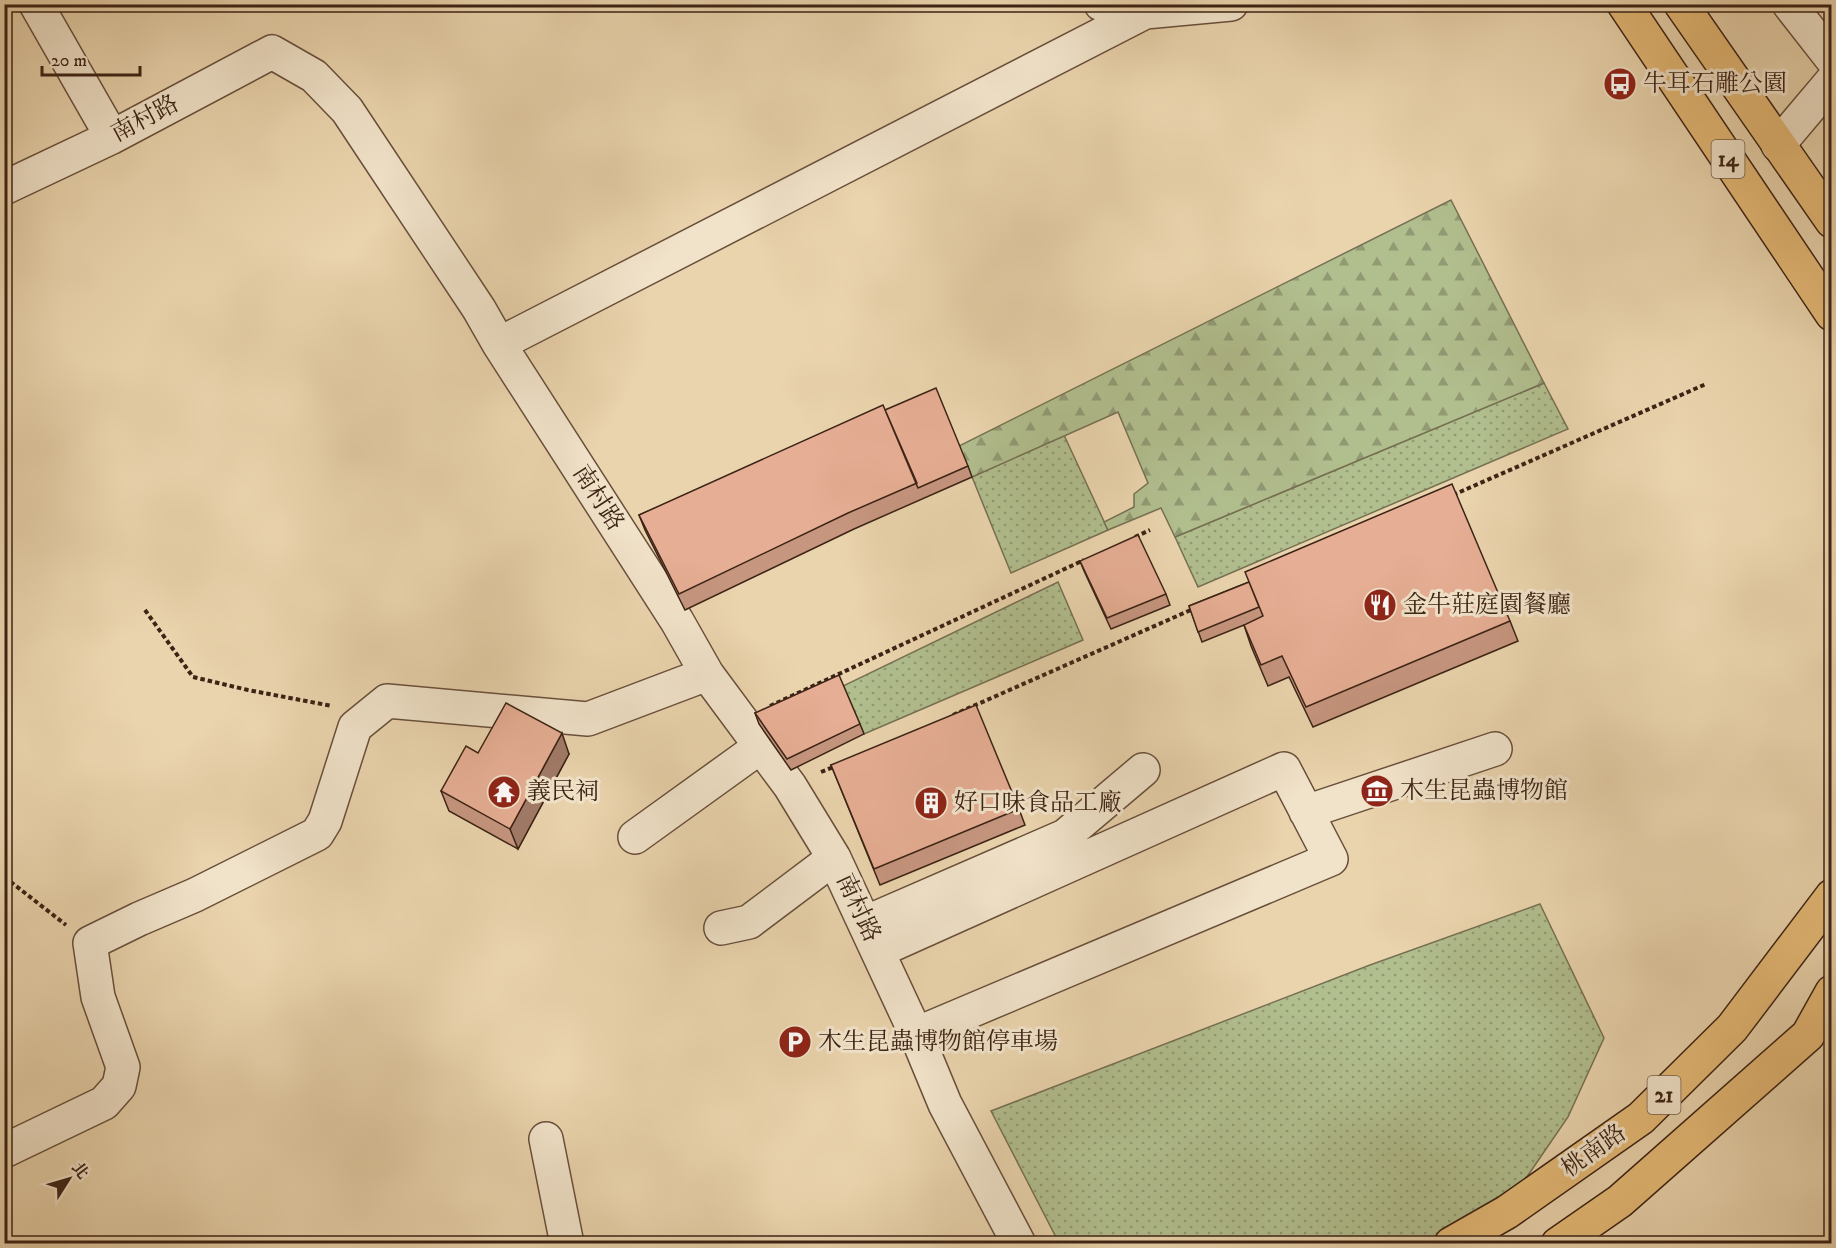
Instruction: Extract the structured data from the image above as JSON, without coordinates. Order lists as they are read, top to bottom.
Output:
{
  "streets": {
    "main road": ["14", "21", "桃南路"],
    "street": ["南村路"]
  },
  "places": {
    "bus stop": ["牛耳石雕公園"],
    "restaurant": ["金牛莊庭園餐廳"],
    "museum": ["木生昆蟲博物館"],
    "temple": ["義民祠"],
    "building": ["好口味食品工廠"],
    "parking": ["木生昆蟲博物館停車場"]
  },
  "scale_bar": "20 m",
  "north": "top right"
}
